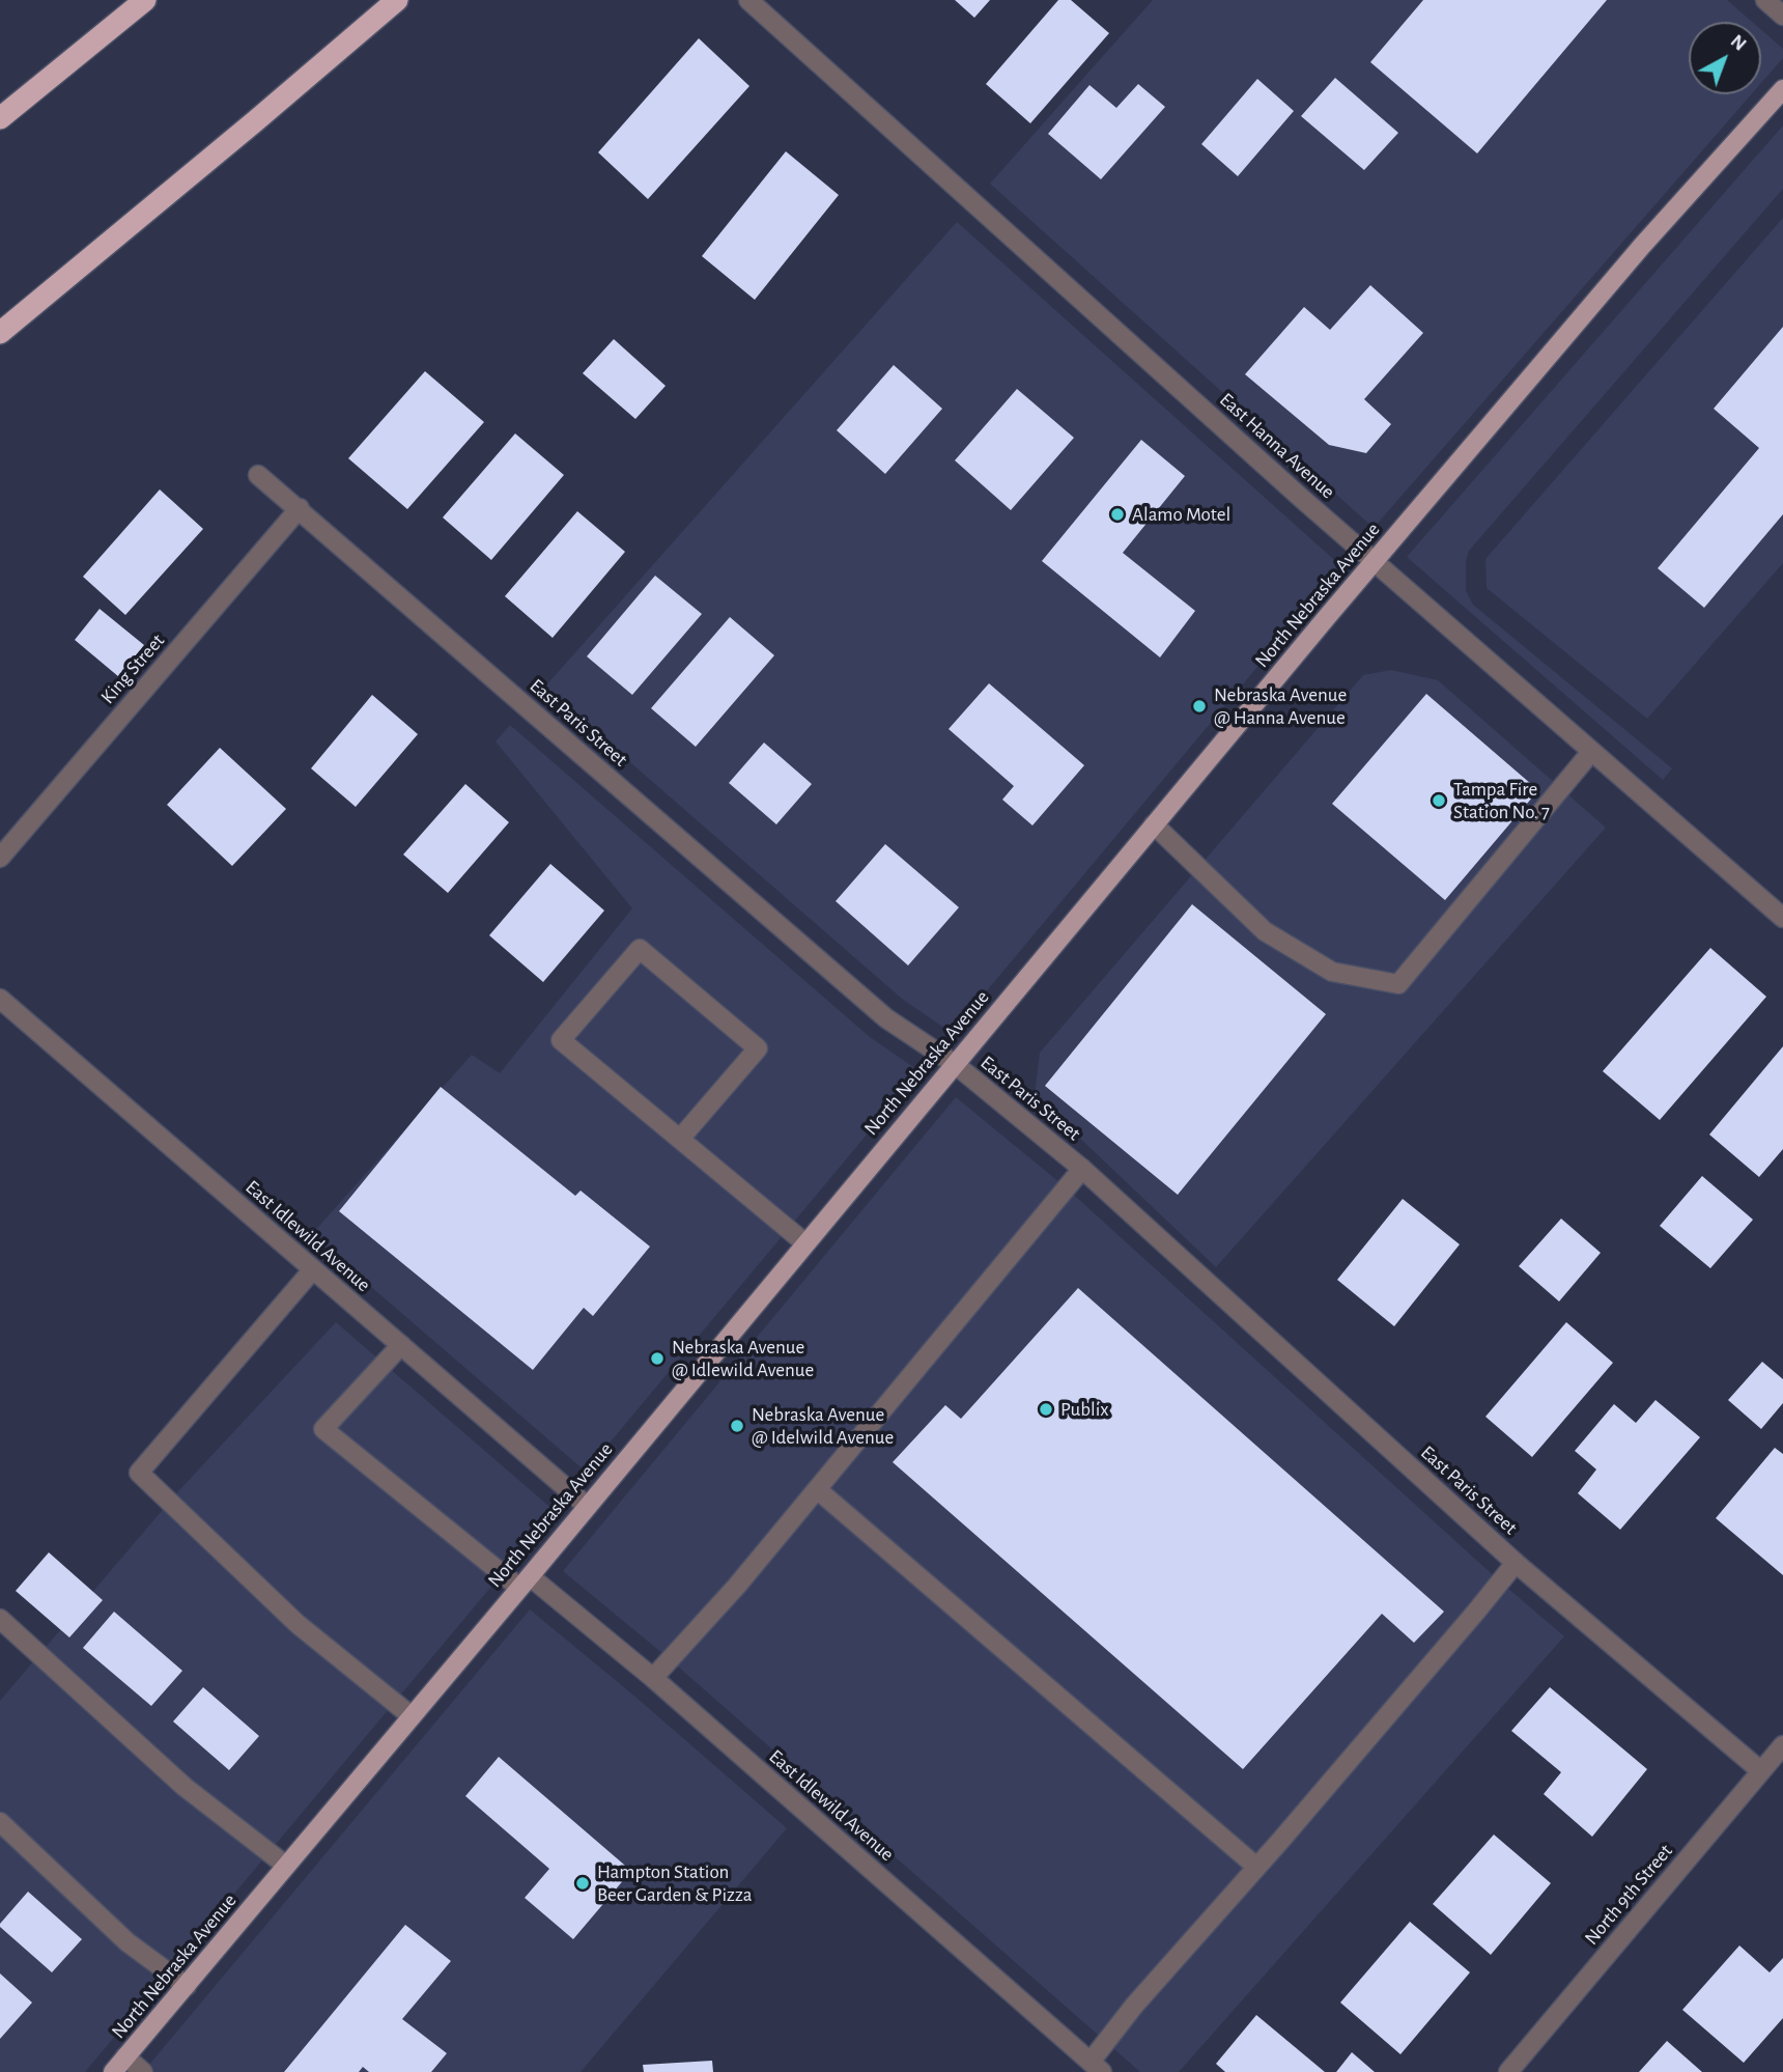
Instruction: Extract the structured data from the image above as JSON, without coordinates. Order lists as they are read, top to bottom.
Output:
{
  "streets": {
    "main road": ["North Nebraska Avenue"],
    "street": [
      "East Hanna Avenue",
      "King Street",
      "East Paris Street",
      "East Idlewild Avenue",
      "North 9th Street"
    ]
  },
  "crossings": [
    ["East Hanna Avenue", "North Nebraska Avenue"],
    ["North Nebraska Avenue", "East Paris Street"],
    ["North Nebraska Avenue", "East Idlewild Avenue"],
    ["King Street", "East Paris Street"],
    ["East Paris Street", "North 9th Street"]
  ],
  "places": [
    "Alamo Motel",
    "Nebraska Avenue @ Hanna Avenue",
    "Tampa Fire Station No. 7",
    "Nebraska Avenue @ Idlewild Avenue",
    "Publix",
    "Nebraska Avenue @ Idelwild Avenue",
    "Hampton Station Beer Garden & Pizza"
  ],
  "north": "top right"
}
